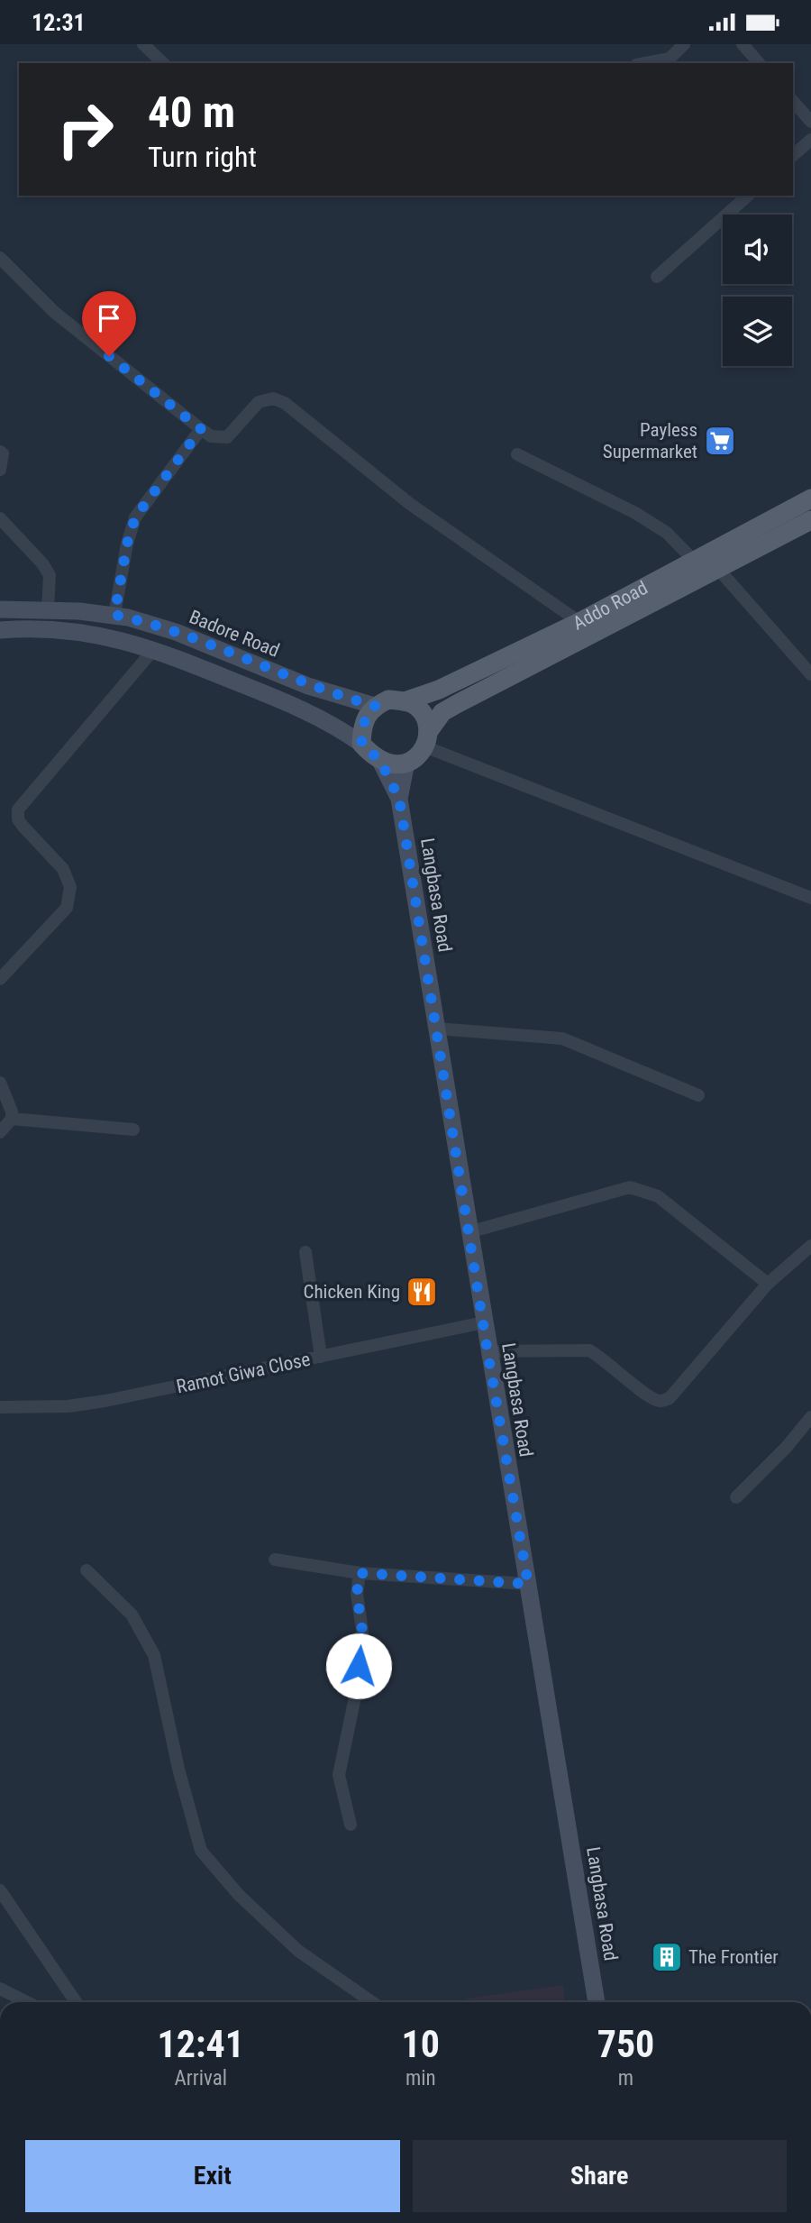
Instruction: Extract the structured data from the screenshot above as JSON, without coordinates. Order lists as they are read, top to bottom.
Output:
{
  "streets": {
    "main road": ["Addo Road"],
    "street": ["Badore Road", "Langbasa Road", "Ramot Giwa Close"]
  },
  "crossings": [
    ["Addo Road", "Badore Road"],
    ["Langbasa Road", "Ramot Giwa Close"]
  ],
  "places": {
    "supermarket": ["Payless Supermarket"],
    "restaurant": ["Chicken King"],
    "building": ["The Frontier"]
  },
  "page": {
    "status": "12:31",
    "turn": ["40 m", "Turn right"],
    "eta": [
      "12:41",
      "Arrival",
      "10",
      "min",
      "750",
      "m"
    ],
    "buttons": ["Exit", "Share"]
  }
}
